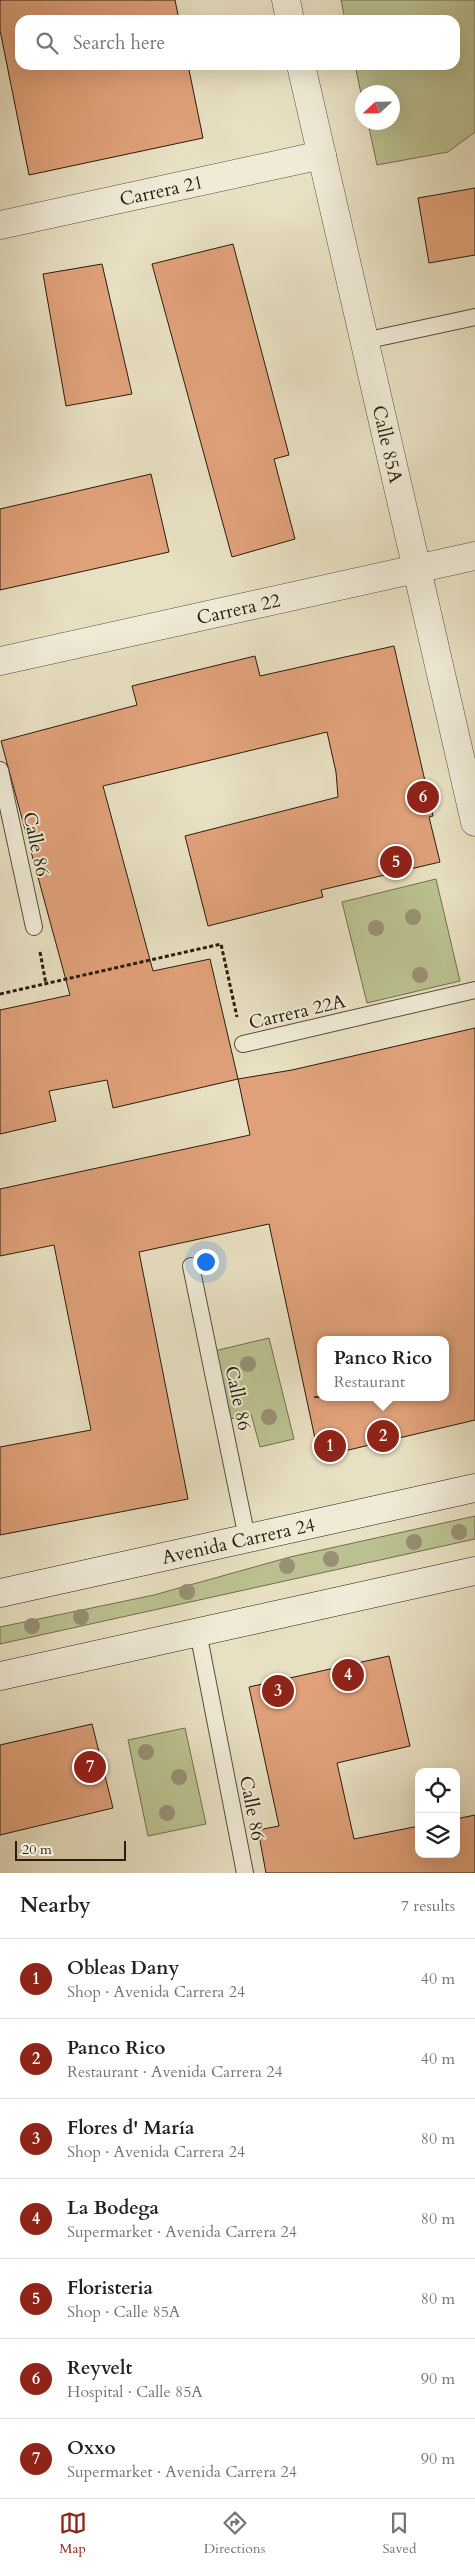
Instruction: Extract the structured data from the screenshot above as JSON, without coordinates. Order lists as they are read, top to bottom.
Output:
{
  "streets": {
    "street": [
      "Carrera 21",
      "Calle 85A",
      "Carrera 22",
      "Avenida Carrera 24"
    ],
    "lane": ["Calle 86", "Carrera 22A"]
  },
  "crossings": [
    ["Carrera 21", "Calle 85A"],
    ["Calle 85A", "Carrera 22"],
    ["Calle 86", "Avenida Carrera 24"]
  ],
  "scale_bar": "20 m",
  "north": "left",
  "page": {
    "search": "Search here",
    "pins": [
      "6",
      "5",
      "2",
      "1",
      "4",
      "3",
      "7"
    ],
    "popup": ["Panco Rico", "Restaurant"],
    "scale": "20 m",
    "heading": ["Nearby", "7 results"],
    "list": [
      {
        "mark": "1",
        "name": "Obleas Dany",
        "note": "Shop · Avenida Carrera 24",
        "value": "40 m"
      },
      {
        "mark": "2",
        "name": "Panco Rico",
        "note": "Restaurant · Avenida Carrera 24",
        "value": "40 m"
      },
      {
        "mark": "3",
        "name": "Flores d' María",
        "note": "Shop · Avenida Carrera 24",
        "value": "80 m"
      },
      {
        "mark": "4",
        "name": "La Bodega",
        "note": "Supermarket · Avenida Carrera 24",
        "value": "80 m"
      },
      {
        "mark": "5",
        "name": "Floristeria",
        "note": "Shop · Calle 85A",
        "value": "80 m"
      },
      {
        "mark": "6",
        "name": "Reyvelt",
        "note": "Hospital · Calle 85A",
        "value": "90 m"
      },
      {
        "mark": "7",
        "name": "Oxxo",
        "note": "Supermarket · Avenida Carrera 24",
        "value": "90 m"
      }
    ],
    "nav": ["Map", "Directions", "Saved"]
  }
}
